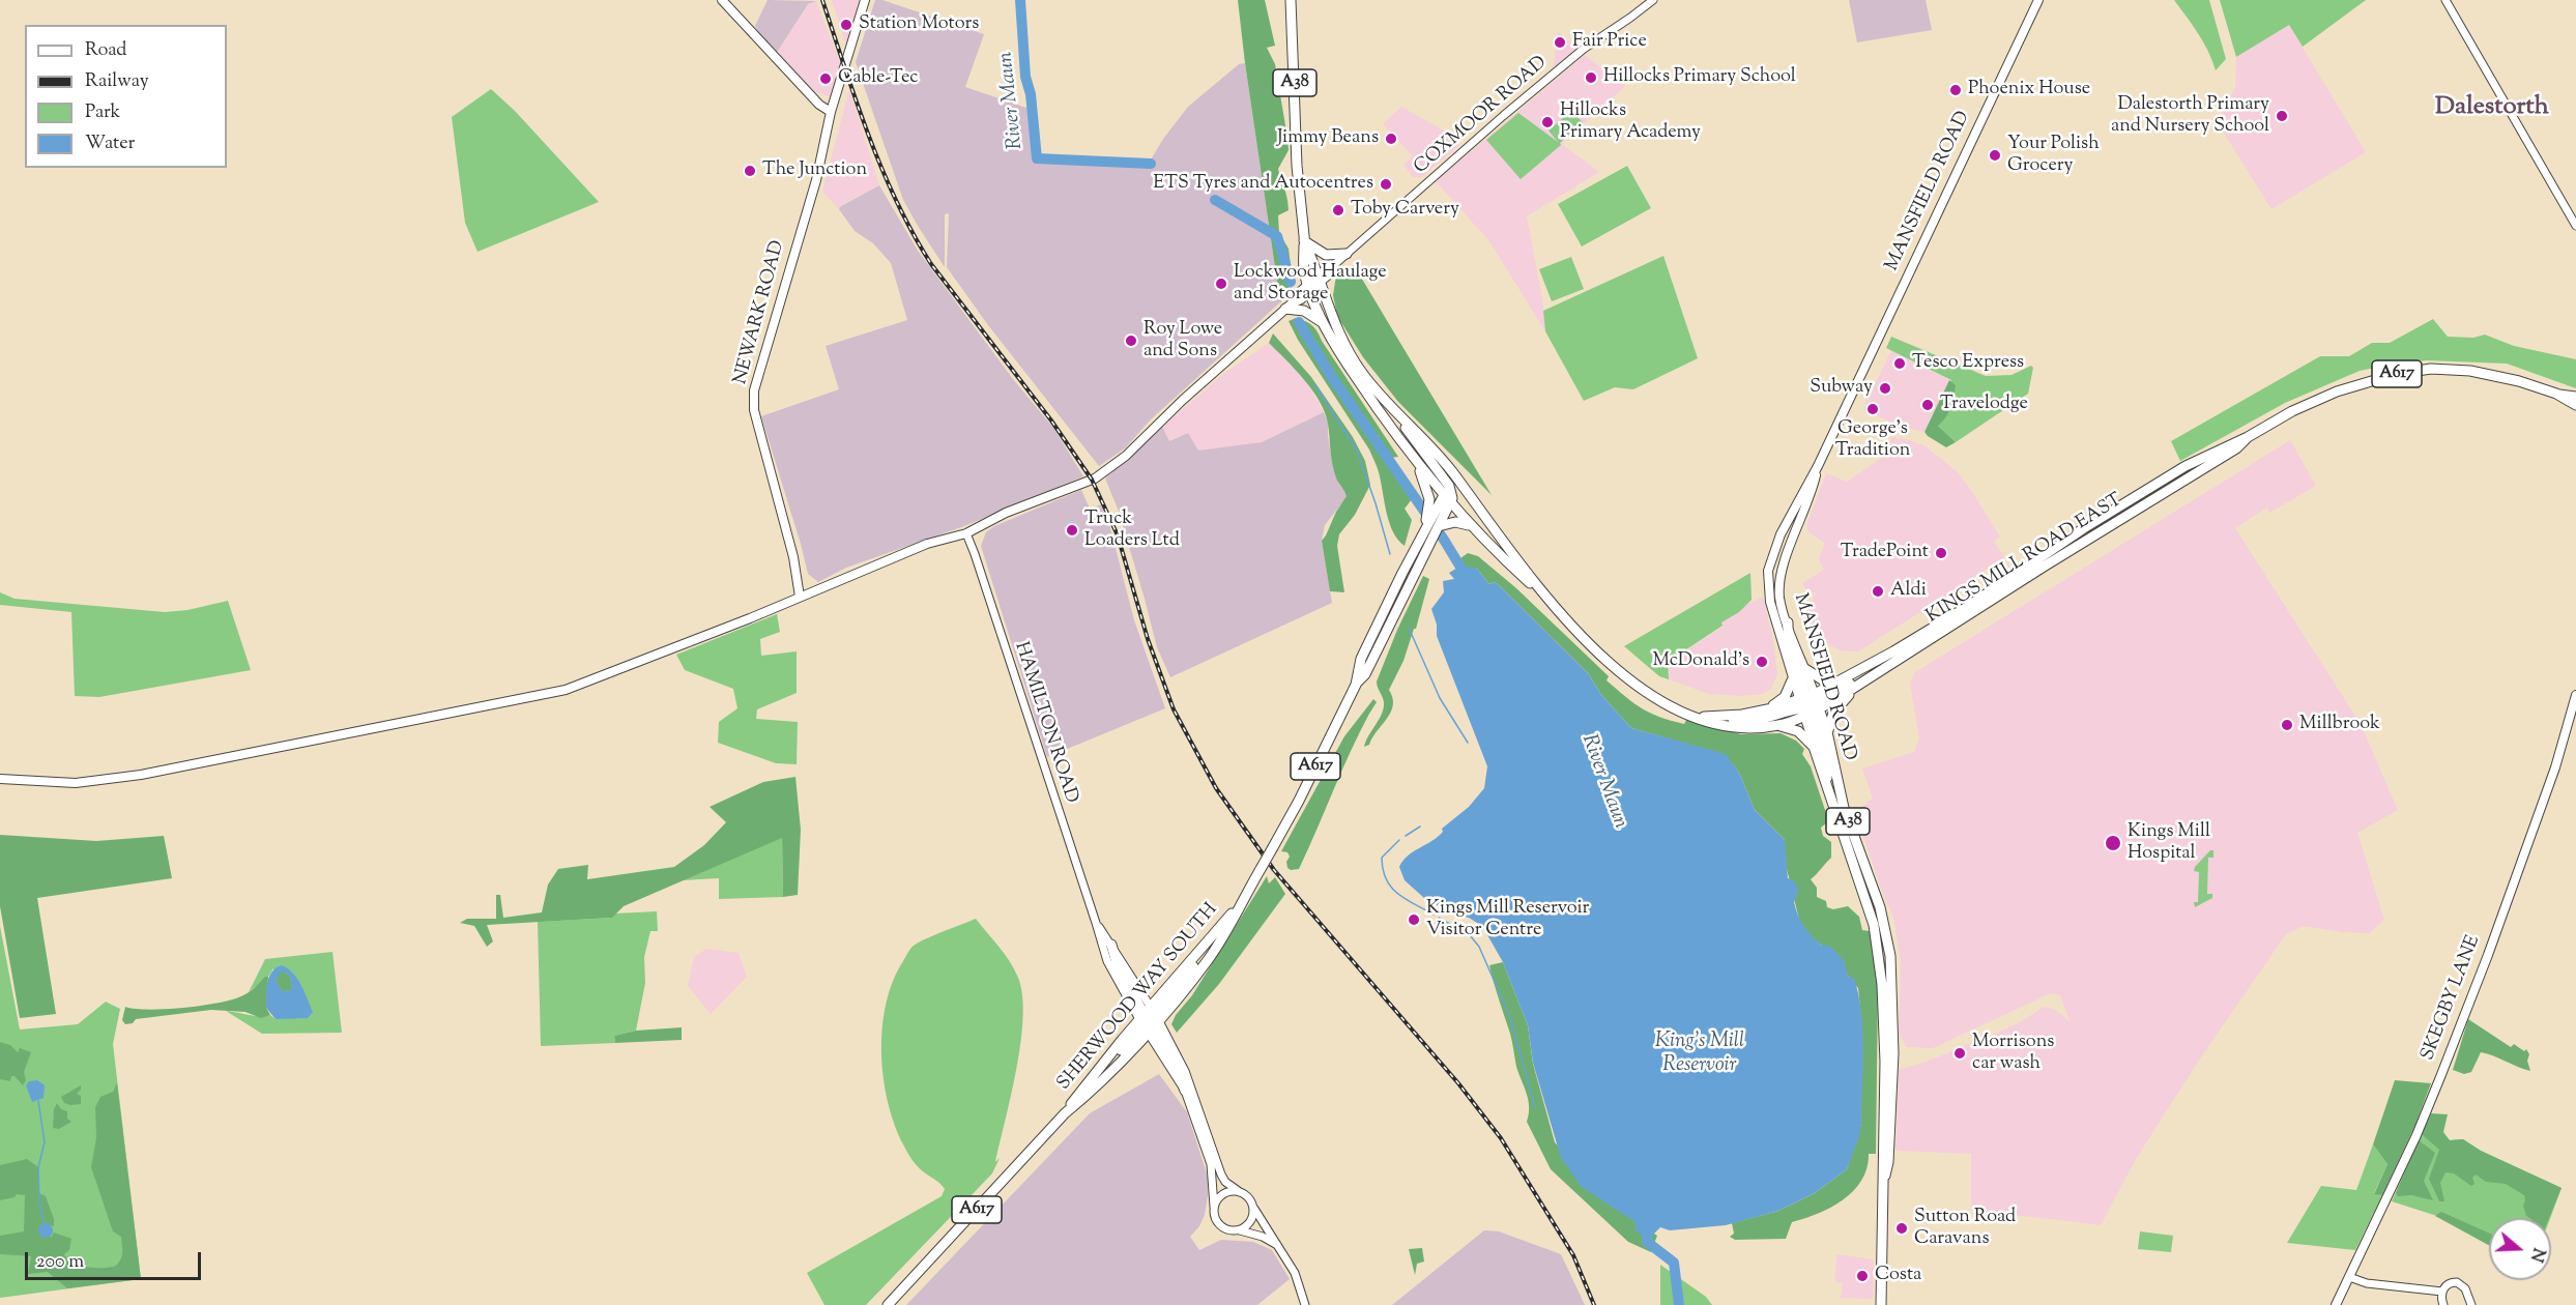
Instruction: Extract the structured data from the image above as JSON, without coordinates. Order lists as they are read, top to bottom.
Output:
{
  "streets": {
    "highway": [
      "A38",
      "MANSFIELD ROAD",
      "A617",
      "KINGS MILL ROAD EAST",
      "SHERWOOD WAY SOUTH"
    ],
    "main road": ["NEWARK ROAD", "SKEGBY LANE"],
    "street": ["COXMOOR ROAD", "HAMILTON ROAD"]
  },
  "crossings": [
    ["A38", "COXMOOR ROAD"],
    ["A38", "MANSFIELD ROAD"],
    ["A38", "A617"],
    ["A38", "SHERWOOD WAY SOUTH"],
    ["MANSFIELD ROAD", "A617"],
    ["MANSFIELD ROAD", "KINGS MILL ROAD EAST"],
    ["A617", "KINGS MILL ROAD EAST"],
    ["A617", "SHERWOOD WAY SOUTH"],
    ["HAMILTON ROAD", "SHERWOOD WAY SOUTH"]
  ],
  "districts": ["Dalestorth"],
  "water": ["River Maun", "King's Mill Reservoir"],
  "places": [
    "Station Motors",
    "Fair Price",
    "Hillocks Primary School",
    "Cable-Tec",
    "Phoenix House",
    "Dalestorth Primary and Nursery School",
    "Hillocks Primary Academy",
    "Jimmy Beans",
    "Your Polish Grocery",
    "The Junction",
    "ETS Tyres and Autocentres",
    "Toby Carvery",
    "Lockwood Haulage and Storage",
    "Roy Lowe and Sons",
    "Tesco Express",
    "Subway",
    "Travelodge",
    "George's Tradition",
    "Truck Loaders Ltd",
    "TradePoint",
    "Aldi",
    "McDonald's",
    "Millbrook",
    "Kings Mill Hospital",
    "Kings Mill Reservoir Visitor Centre",
    "Morrisons car wash",
    "Sutton Road Caravans",
    "Costa"
  ],
  "legend": [
    "Road",
    "Railway",
    "Park",
    "Water"
  ],
  "scale_bar": "200 m",
  "north": "right"
}
